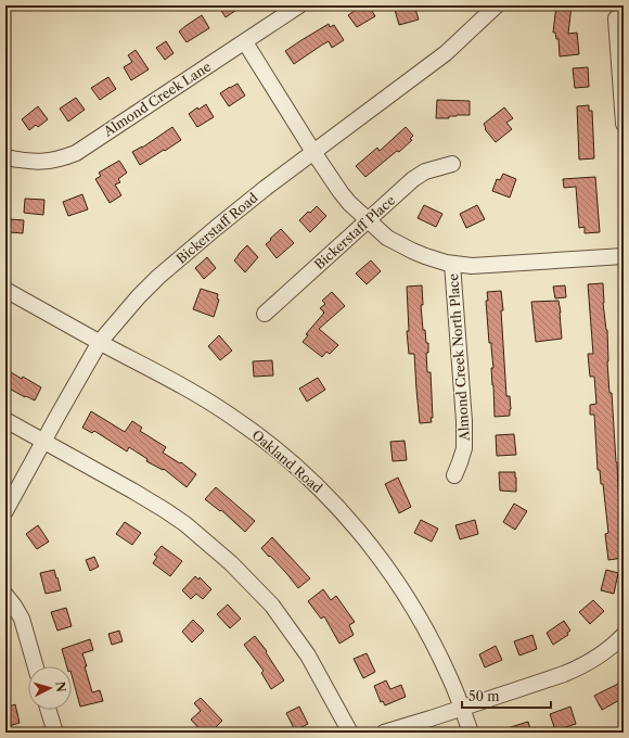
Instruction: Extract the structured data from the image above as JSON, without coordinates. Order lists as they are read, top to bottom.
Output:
{
  "streets": {
    "street": [
      "Almond Creek Lane",
      "Bickerstaff Road",
      "Bickerstaff Place",
      "Almond Creek North Place",
      "Oakland Road"
    ]
  },
  "crossings": [
    ["Bickerstaff Road", "Oakland Road"]
  ],
  "scale_bar": "50 m",
  "north": "right"
}
